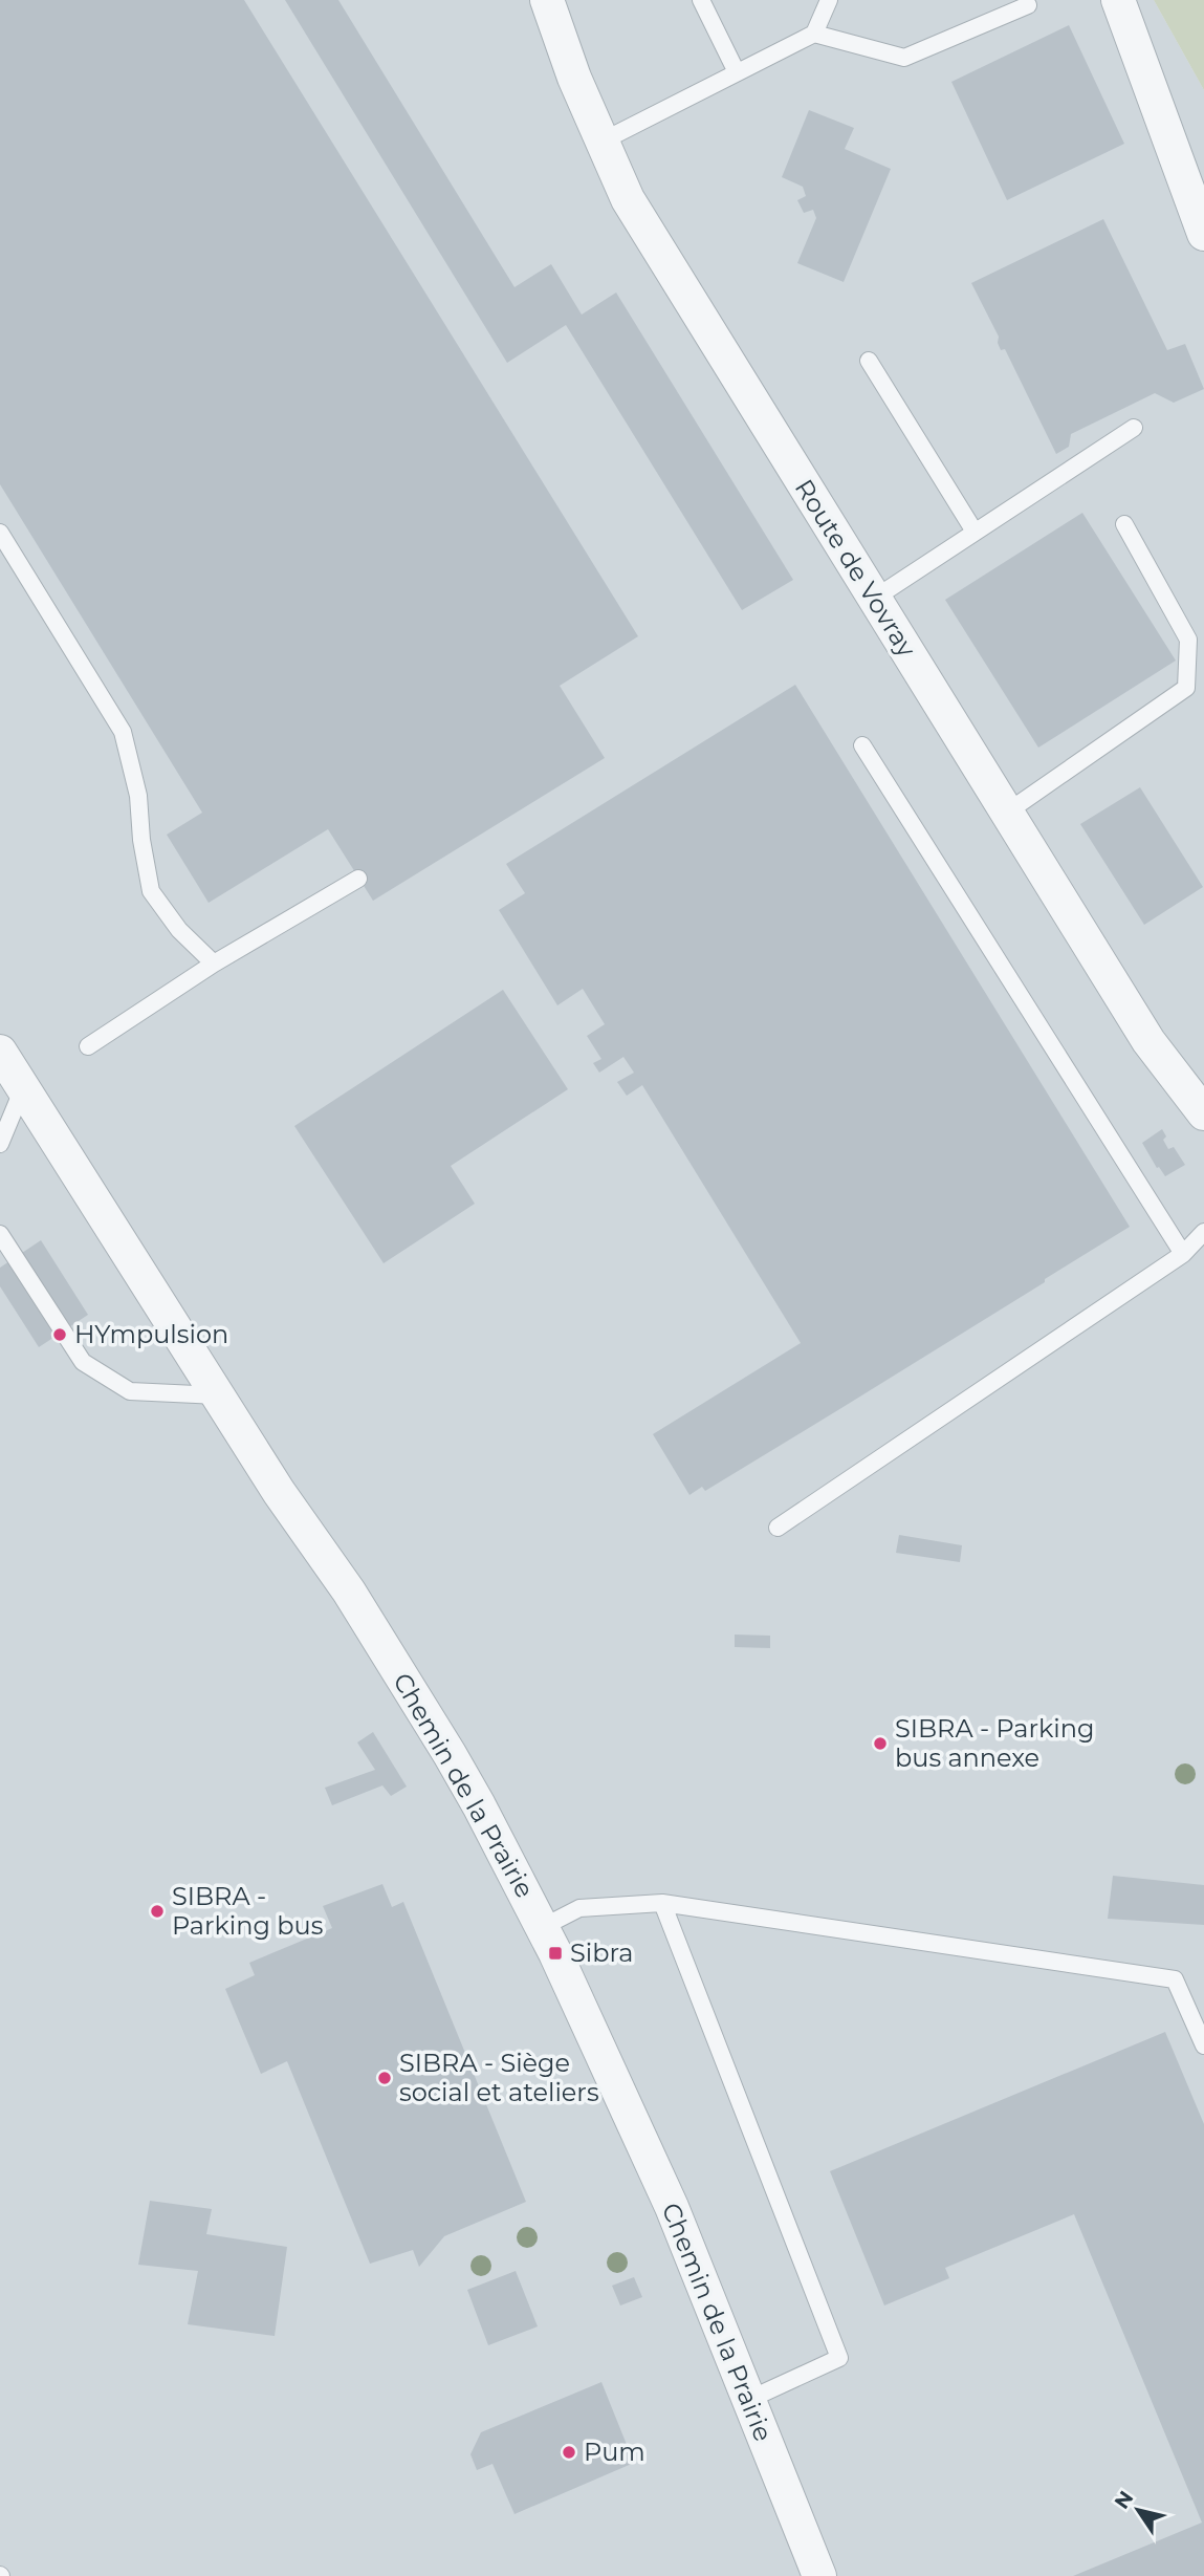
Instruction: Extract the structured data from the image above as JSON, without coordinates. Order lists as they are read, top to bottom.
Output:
{
  "streets": {
    "street": ["Route de Vovray", "Chemin de la Prairie"]
  },
  "places": {
    "other": [
      "HYmpulsion",
      "SIBRA - Parking bus annexe",
      "SIBRA - Parking bus",
      "SIBRA - Siège social et ateliers",
      "Pum"
    ],
    "transit": ["Sibra"]
  },
  "north": "top left"
}
